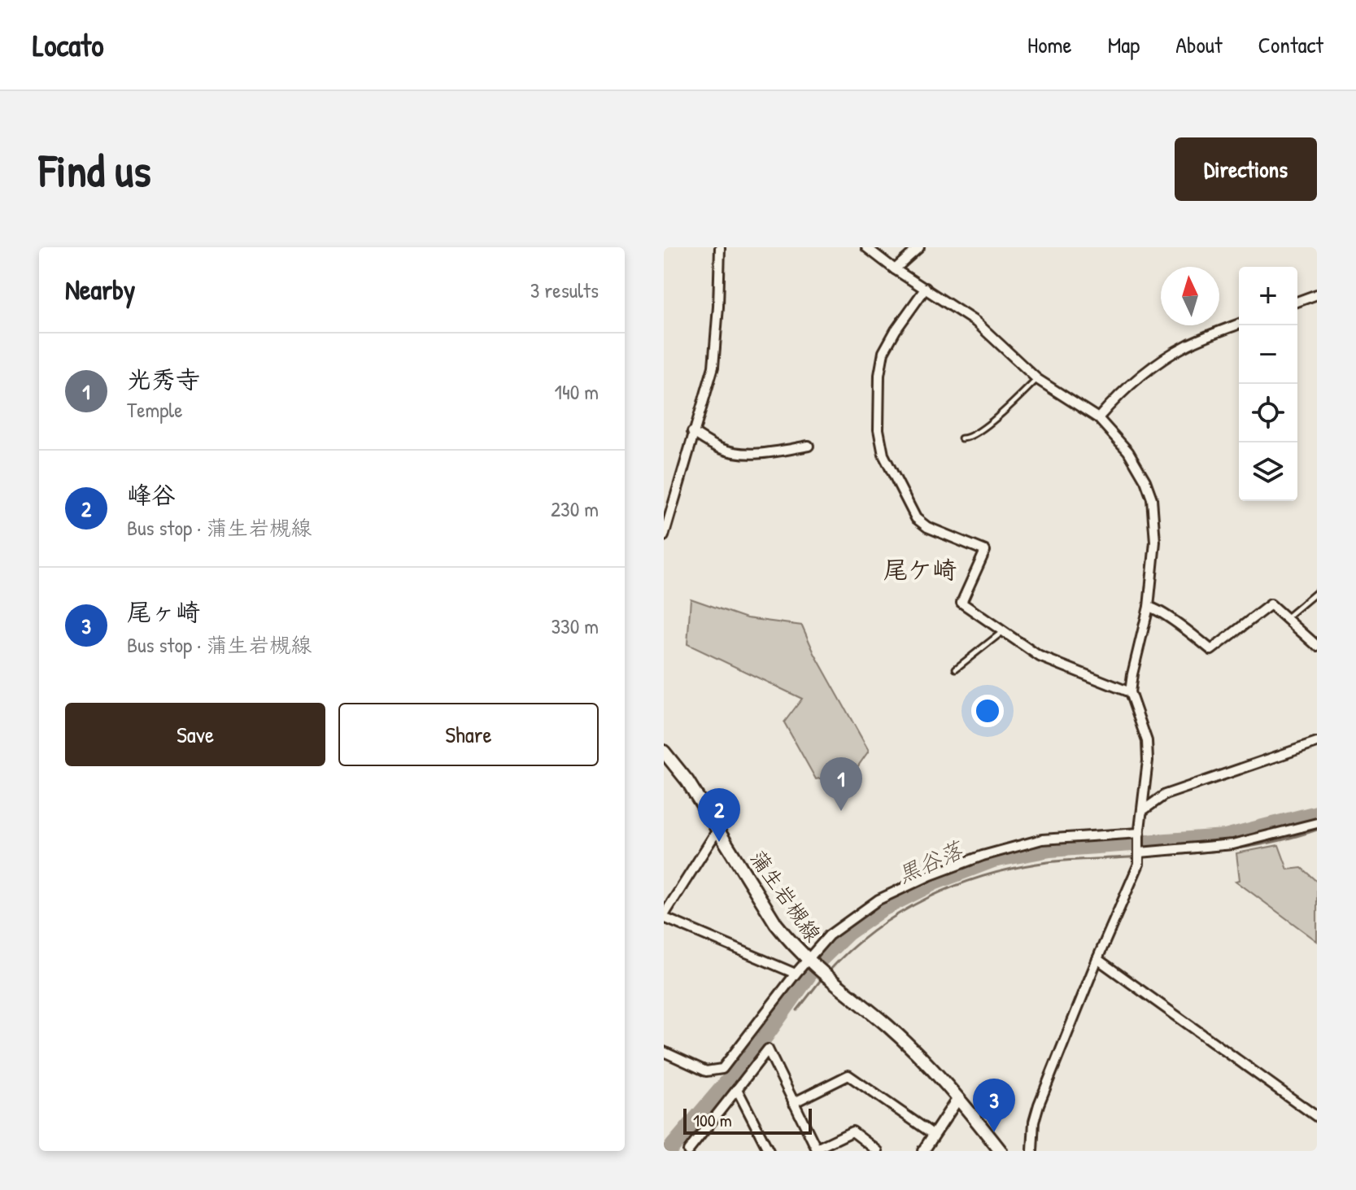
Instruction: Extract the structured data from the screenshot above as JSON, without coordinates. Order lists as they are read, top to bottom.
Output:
{
  "streets": {
    "main road": ["蒲生岩槻線"]
  },
  "districts": ["尾ケ崎"],
  "water": ["黒谷落"],
  "scale_bar": "100 m",
  "north": "top",
  "page": {
    "header": "Locato",
    "nav": [
      "Home",
      "Map",
      "About",
      "Contact"
    ],
    "buttons": [
      "Directions",
      ["Save", "Share"]
    ],
    "title": "Find us",
    "heading": ["Nearby", "3 results"],
    "map_buttons": ["+", "−"],
    "list": [
      {
        "mark": "1",
        "name": "光秀寺",
        "note": "Temple",
        "value": "140 m"
      },
      {
        "mark": "2",
        "name": "峰谷",
        "note": "Bus stop · 蒲生岩槻線",
        "value": "230 m"
      },
      {
        "mark": "3",
        "name": "尾ヶ崎",
        "note": "Bus stop · 蒲生岩槻線",
        "value": "330 m"
      }
    ],
    "pins": ["1", "2", "3"],
    "scale": "100 m"
  }
}
